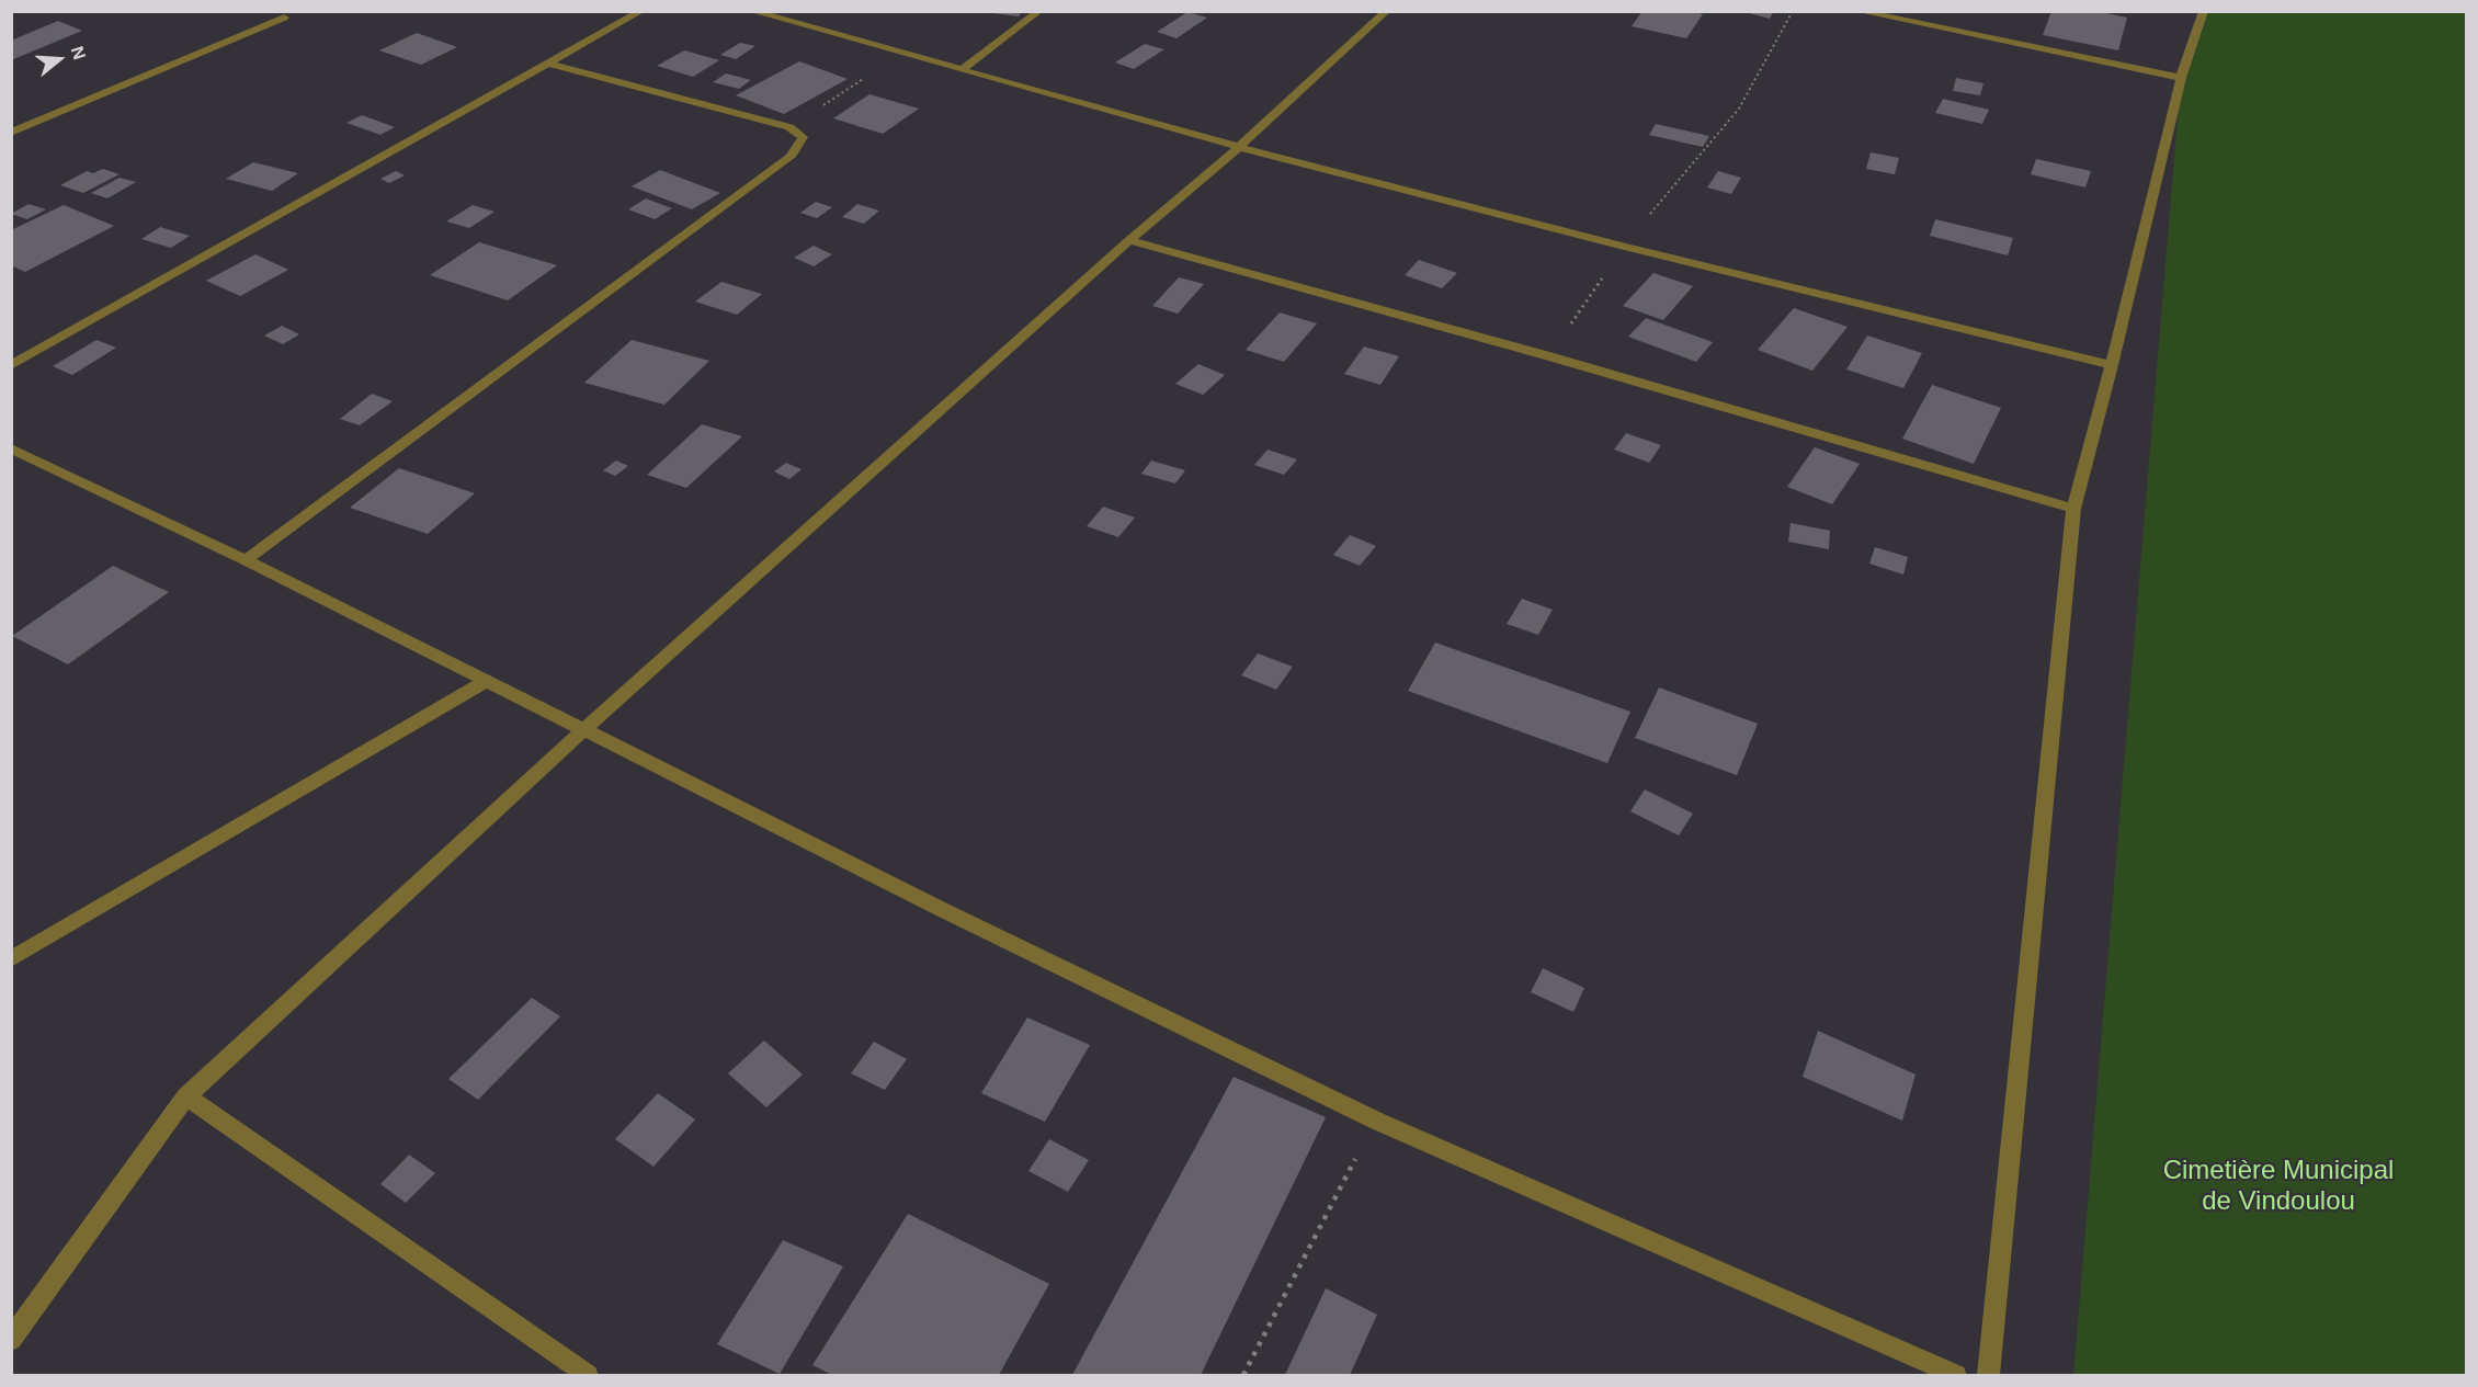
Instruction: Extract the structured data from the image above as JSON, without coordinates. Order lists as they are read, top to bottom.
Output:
{
  "parks": ["Cimetière Municipal de Vindoulou"],
  "north": "right"
}
